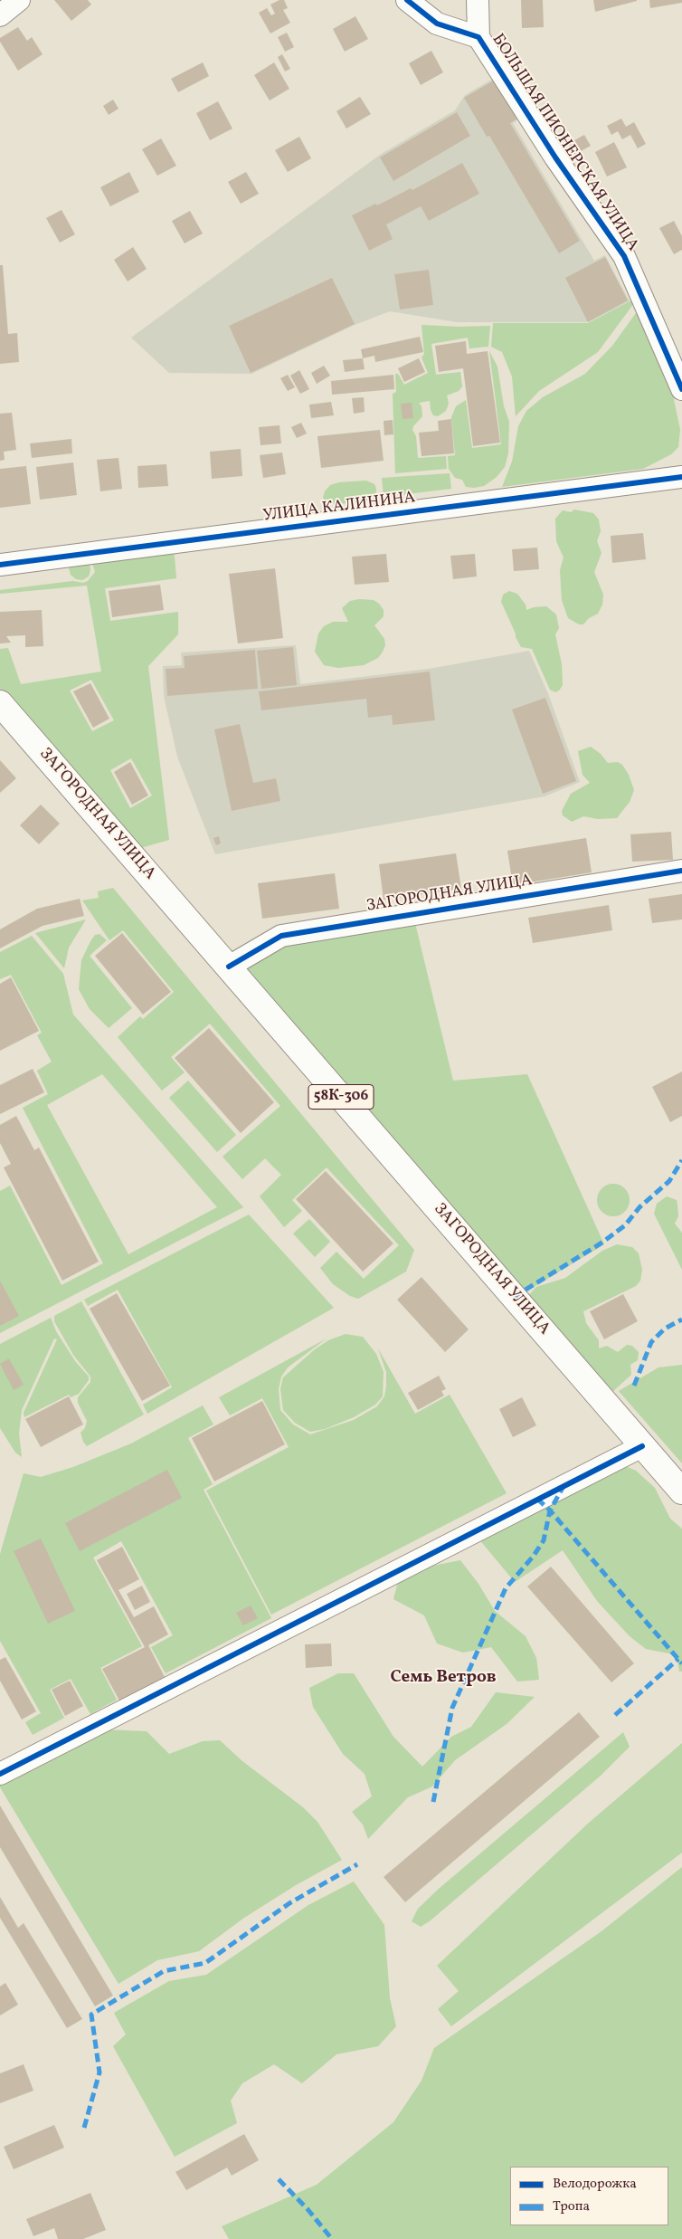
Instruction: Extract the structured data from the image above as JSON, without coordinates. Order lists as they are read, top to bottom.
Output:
{
  "streets": {
    "highway": ["ЗАГОРОДНАЯ УЛИЦА", "58К-306"],
    "street": ["БОЛЬШАЯ ПИОНЕРСКАЯ УЛИЦА", "УЛИЦА КАЛИНИНА"]
  },
  "districts": ["Семь Ветров"],
  "legend": ["Велодорожка", "Тропа"]
}
